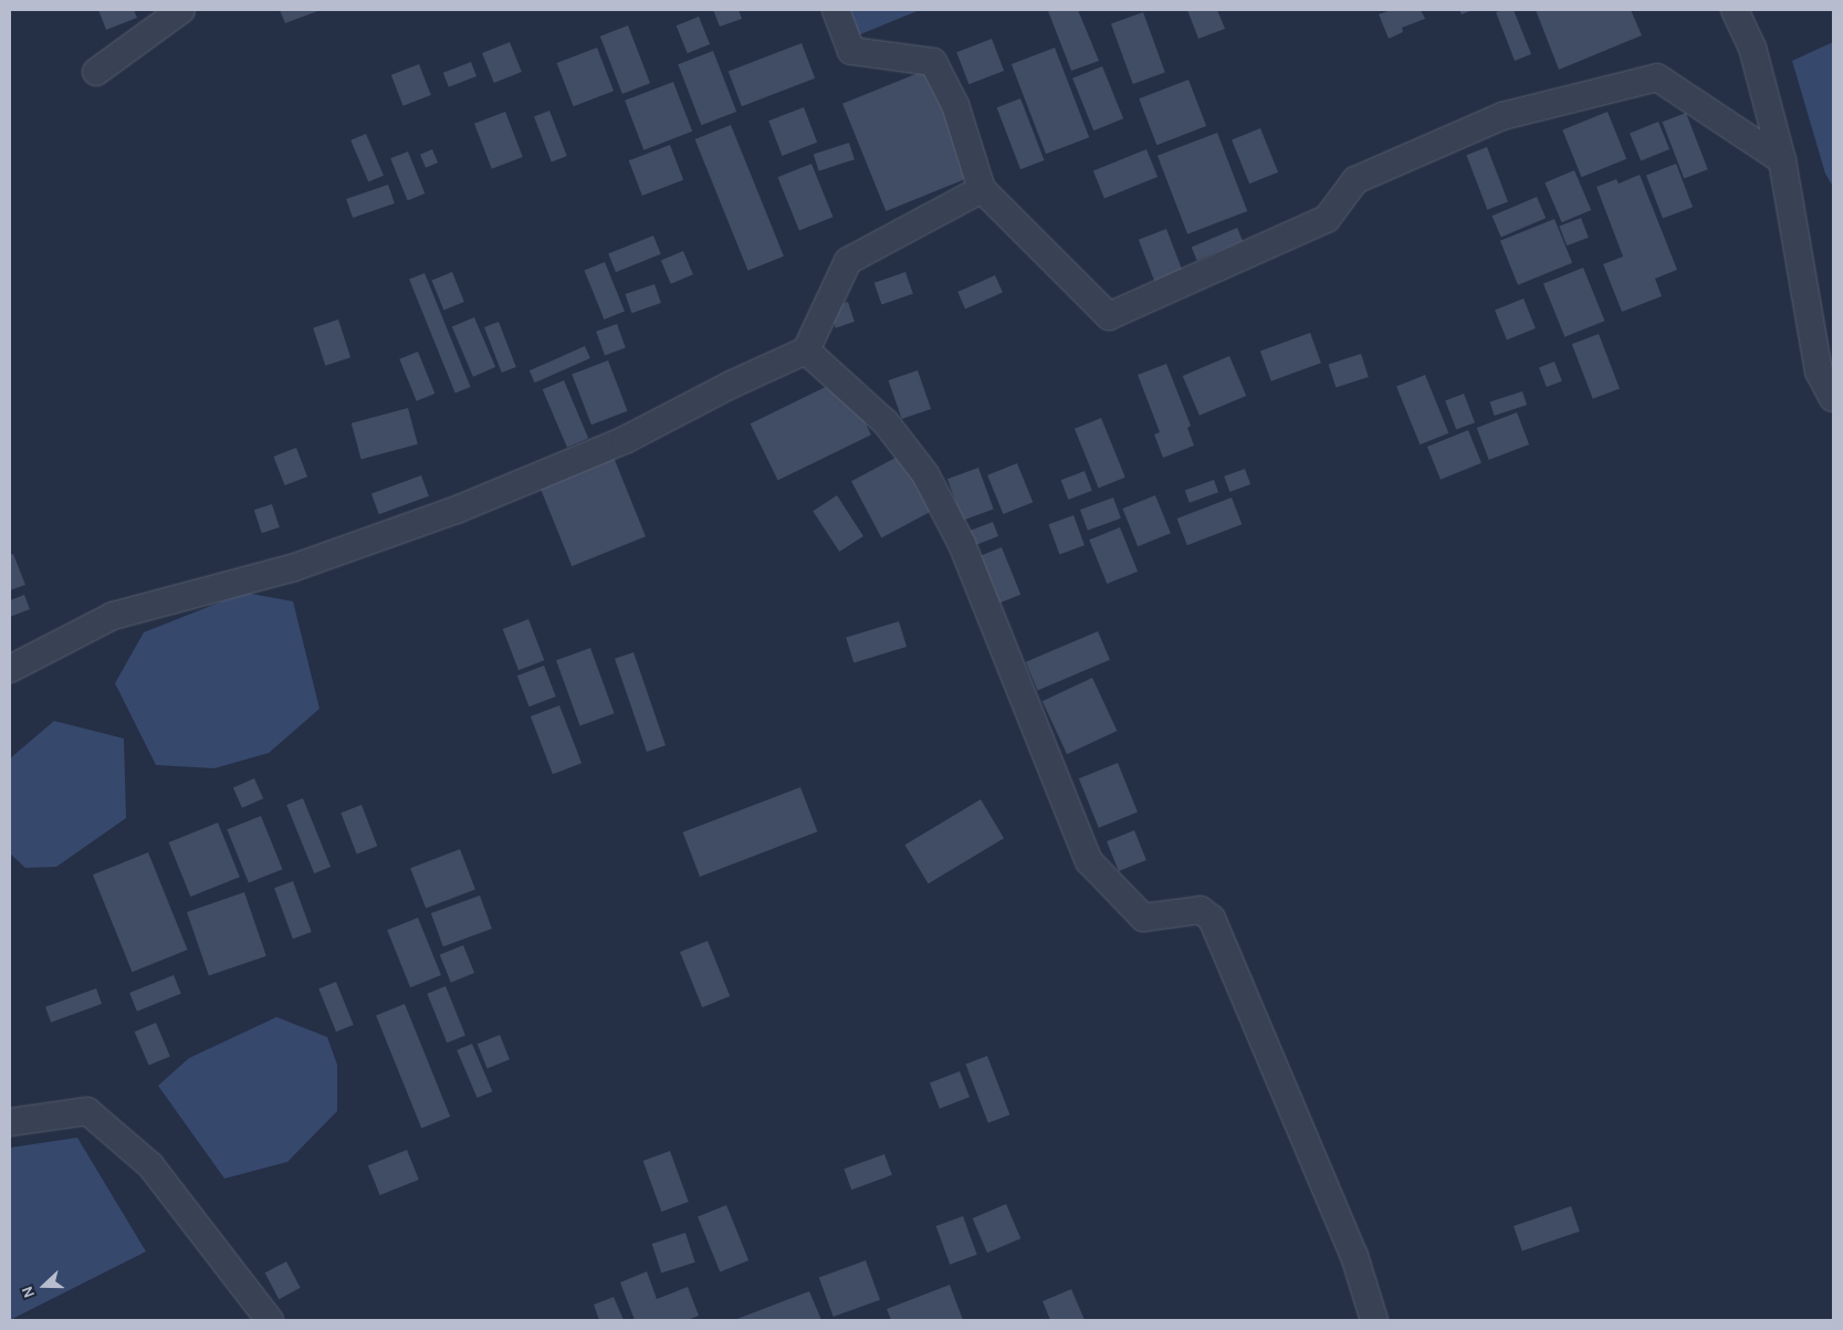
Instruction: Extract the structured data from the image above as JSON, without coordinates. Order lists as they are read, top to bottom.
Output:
{
  "north": "left"
}
